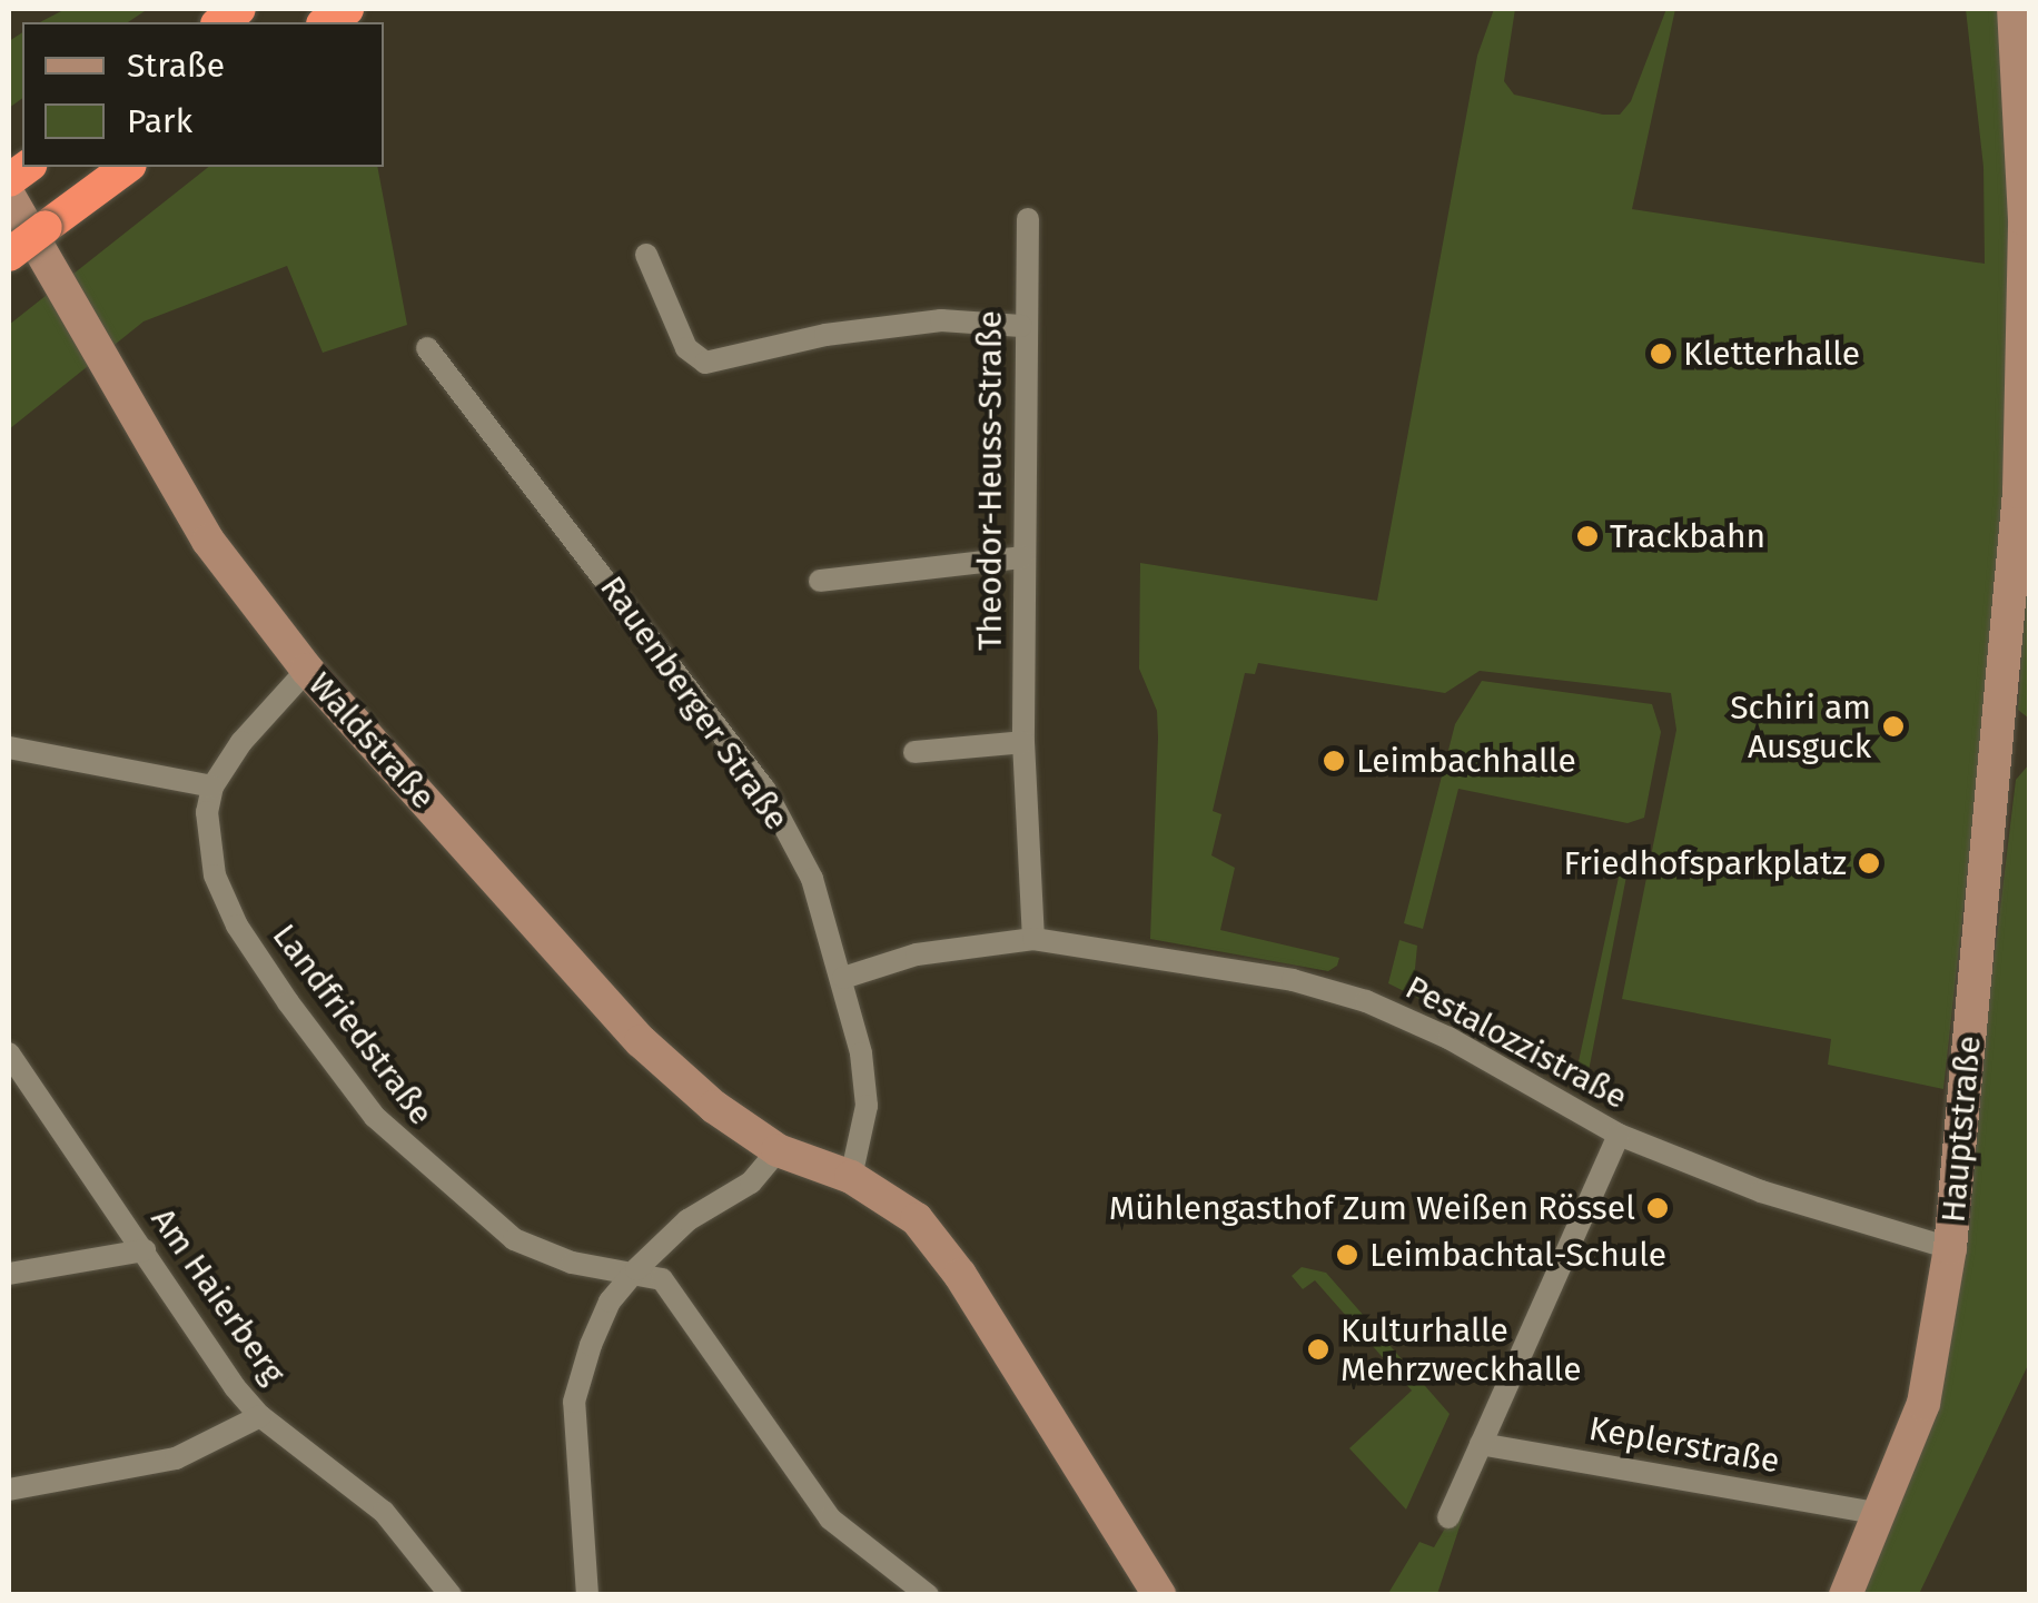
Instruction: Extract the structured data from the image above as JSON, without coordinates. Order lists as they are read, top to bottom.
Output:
{
  "streets": {
    "street": [
      "Theodor-Heuss-Straße",
      "Rauenberger Straße",
      "Waldstraße",
      "Landfriedstraße",
      "Pestalozzistraße",
      "Hauptstraße",
      "Am Haierberg",
      "Keplerstraße"
    ]
  },
  "crossings": [
    ["Theodor-Heuss-Straße", "Pestalozzistraße"],
    ["Rauenberger Straße", "Waldstraße"],
    ["Rauenberger Straße", "Pestalozzistraße"],
    ["Pestalozzistraße", "Hauptstraße"],
    ["Hauptstraße", "Keplerstraße"]
  ],
  "places": [
    "Kletterhalle",
    "Trackbahn",
    "Schiri am Ausguck",
    "Leimbachhalle",
    "Friedhofsparkplatz",
    "Mühlengasthof Zum Weißen Rössel",
    "Leimbachtal-Schule",
    "Kulturhalle Mehrzweckhalle"
  ],
  "legend": ["Straße", "Park"]
}
